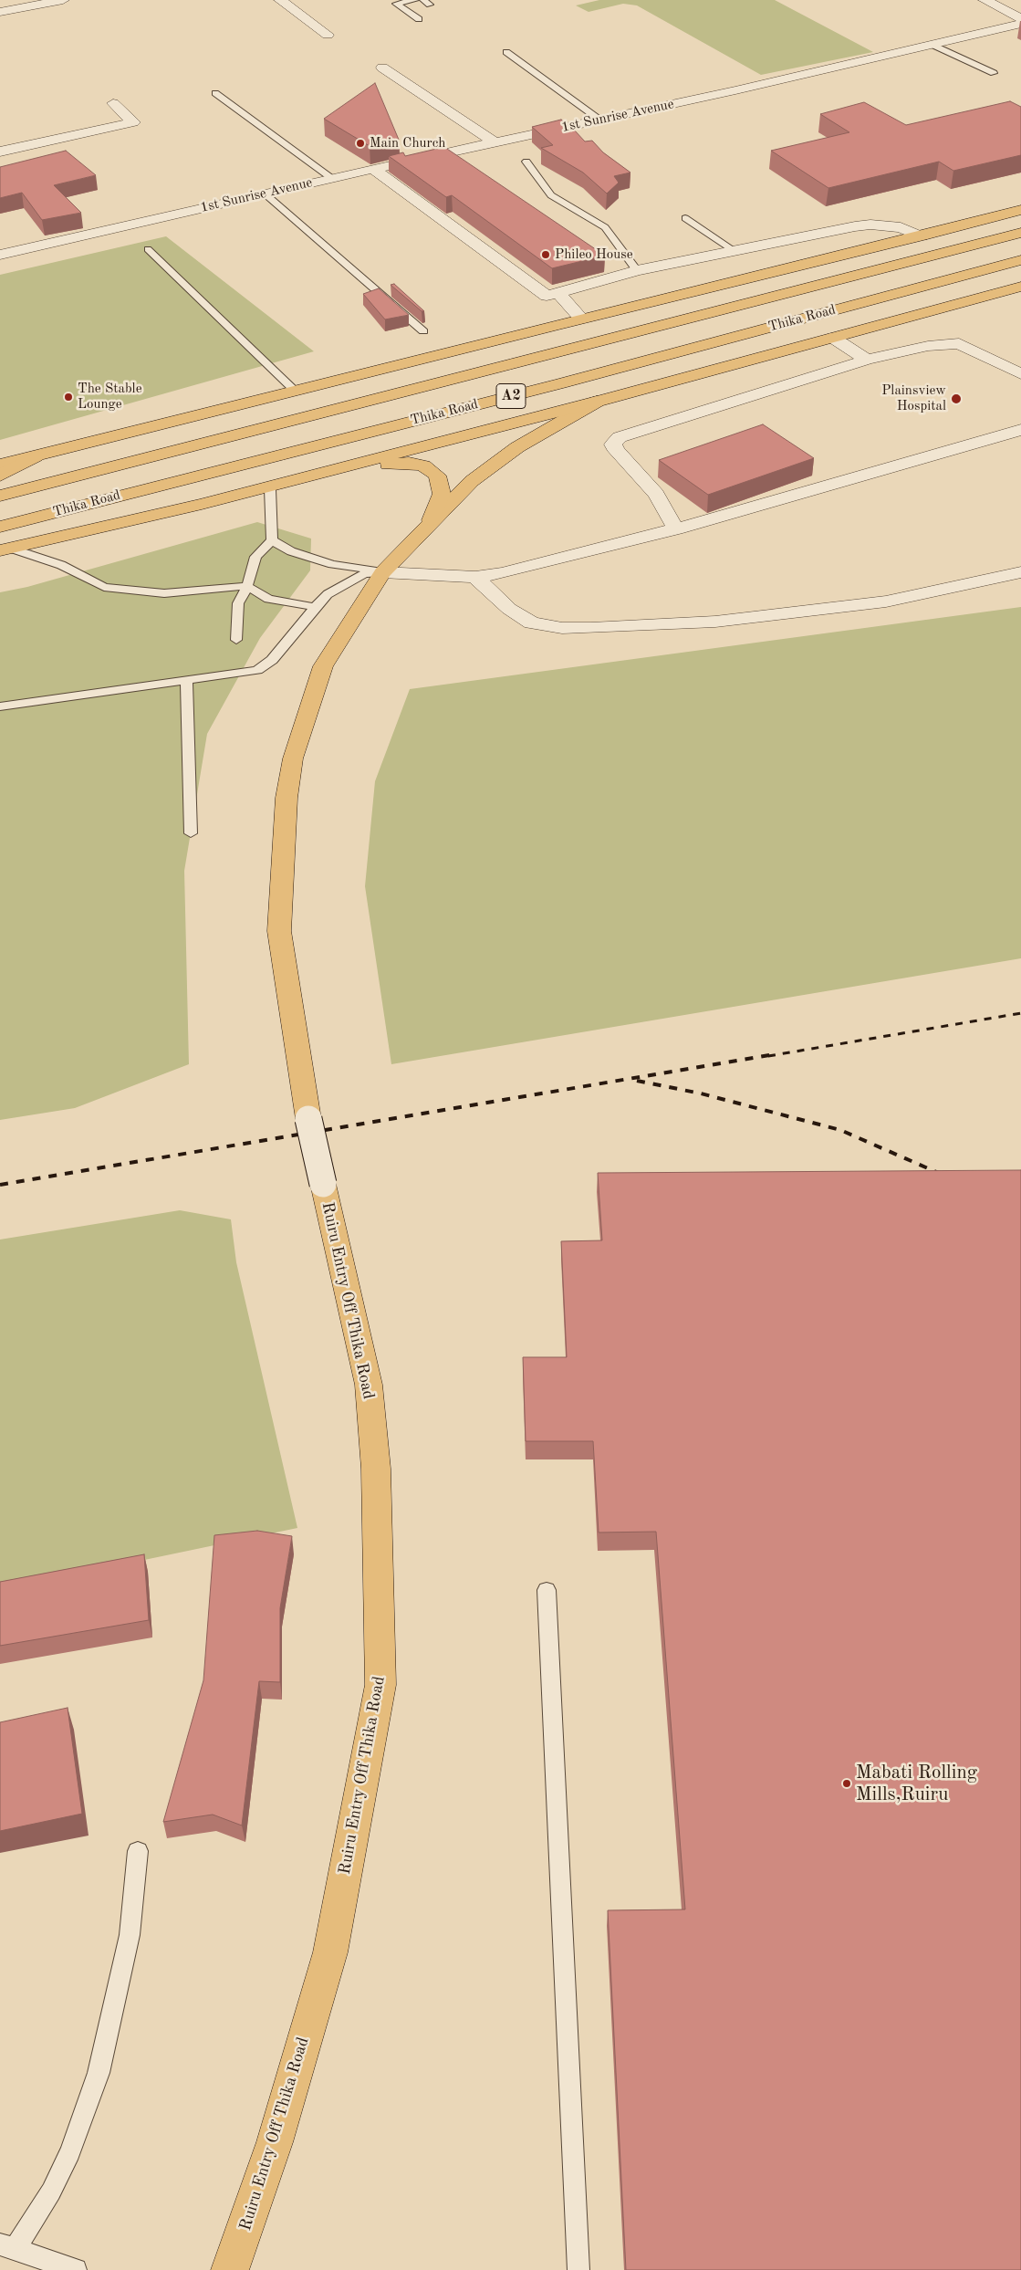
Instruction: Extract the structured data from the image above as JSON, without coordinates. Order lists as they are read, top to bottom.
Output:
{
  "streets": {
    "main road": ["Thika Road", "A2", "Ruiru Entry Off Thika Road"],
    "street": ["1st Sunrise Avenue"]
  },
  "crossings": [
    ["Thika Road", "Ruiru Entry Off Thika Road"]
  ],
  "places": [
    "Main Church",
    "Phileo House",
    "The Stable Lounge",
    "Plainsview Hospital",
    "Mabati Rolling Mills,Ruiru"
  ]
}
